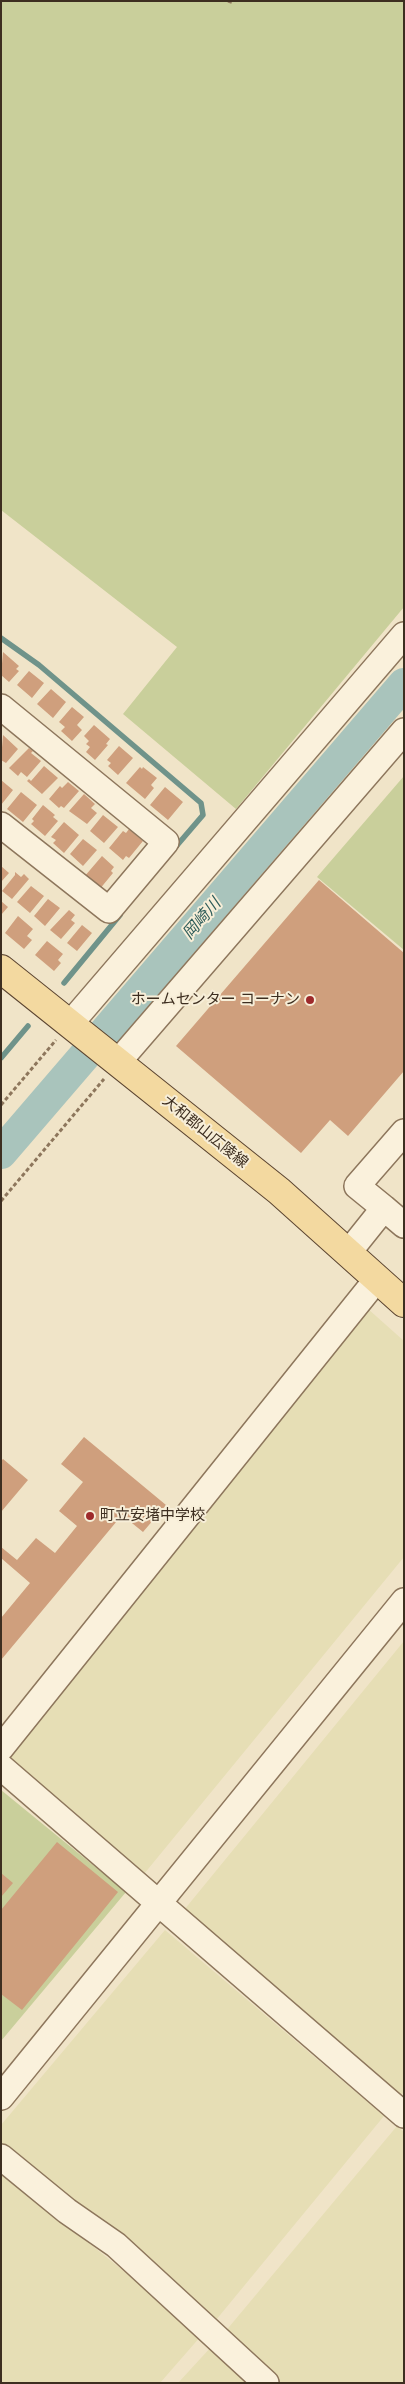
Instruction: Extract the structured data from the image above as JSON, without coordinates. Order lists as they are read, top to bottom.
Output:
{
  "streets": {
    "main road": ["大和郡山広陵線"]
  },
  "water": ["岡崎川"],
  "places": ["ホームセンター コーナン", "町立安堵中学校"]
}
